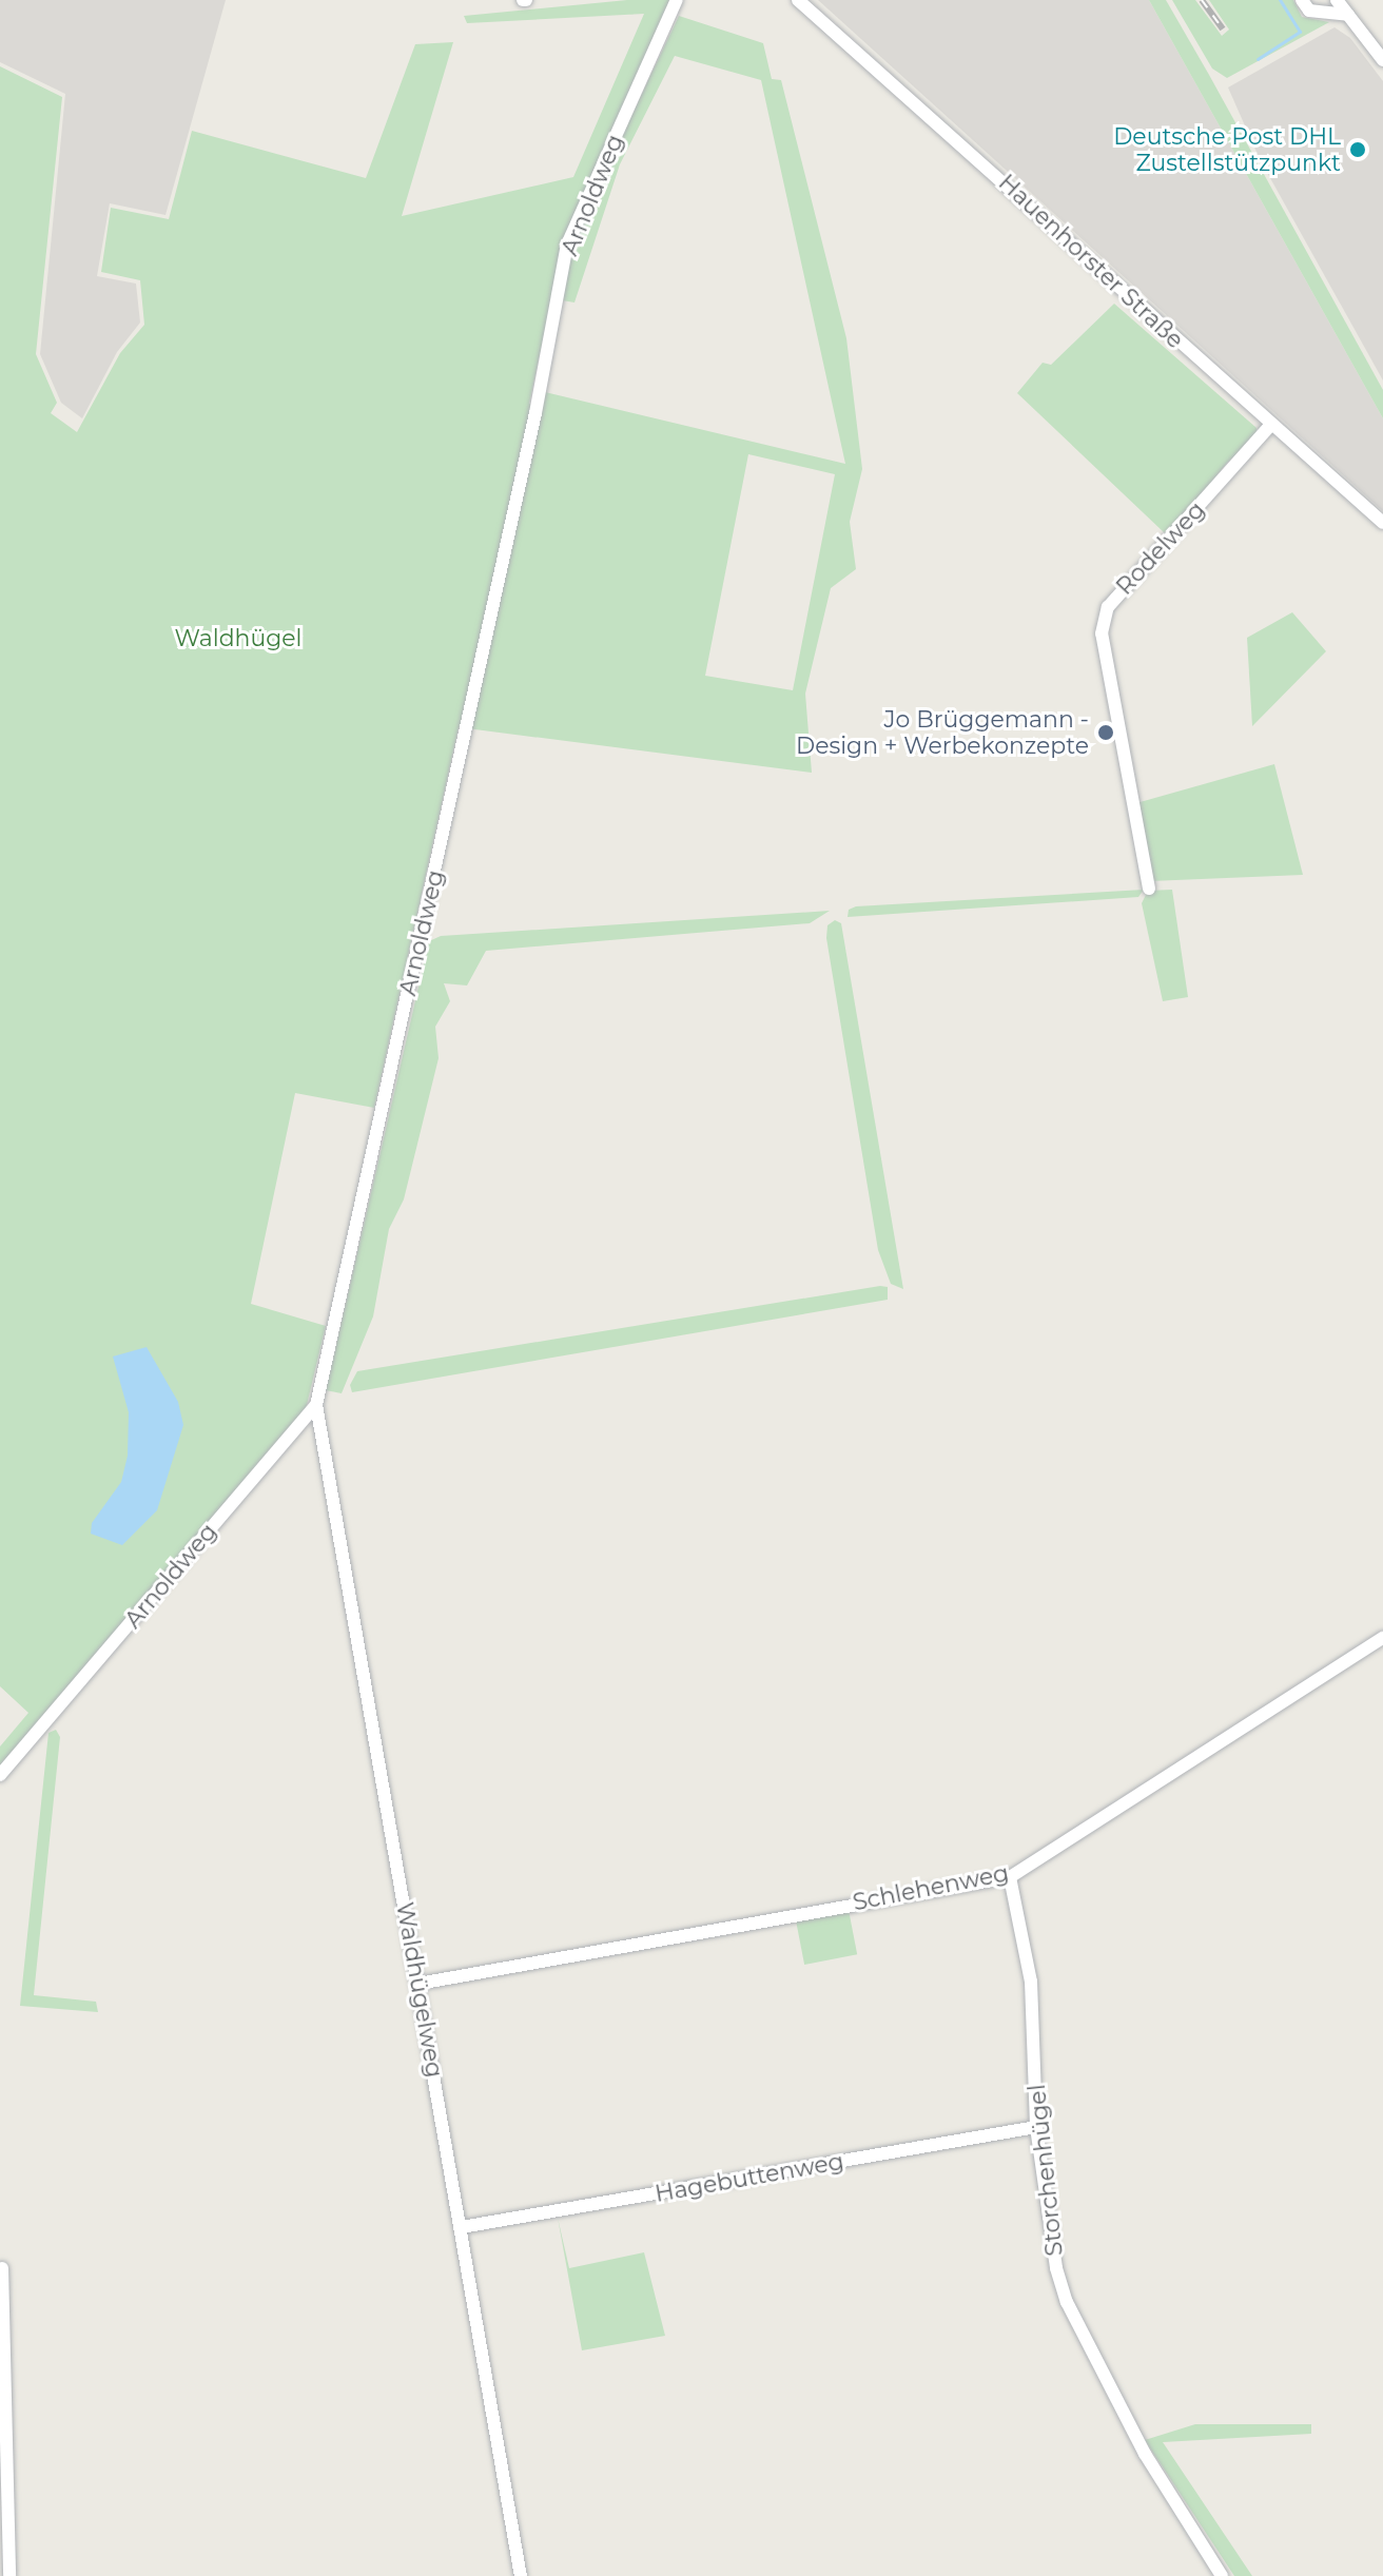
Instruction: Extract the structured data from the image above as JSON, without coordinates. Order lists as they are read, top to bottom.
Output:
{
  "streets": {
    "street": [
      "Arnoldweg",
      "Hauenhorster Straße",
      "Rodelweg",
      "Schlehenweg",
      "Waldhügelweg",
      "Storchenhügel",
      "Hagebuttenweg"
    ]
  },
  "crossings": [
    ["Arnoldweg", "Waldhügelweg"],
    ["Hauenhorster Straße", "Rodelweg"],
    ["Schlehenweg", "Waldhügelweg"],
    ["Schlehenweg", "Storchenhügel"],
    ["Waldhügelweg", "Hagebuttenweg"],
    ["Storchenhügel", "Hagebuttenweg"]
  ],
  "parks": ["Waldhügel"],
  "places": ["Deutsche Post DHL Zustellstützpunkt", "Jo Brüggemann - Design + Werbekonzepte"]
}
